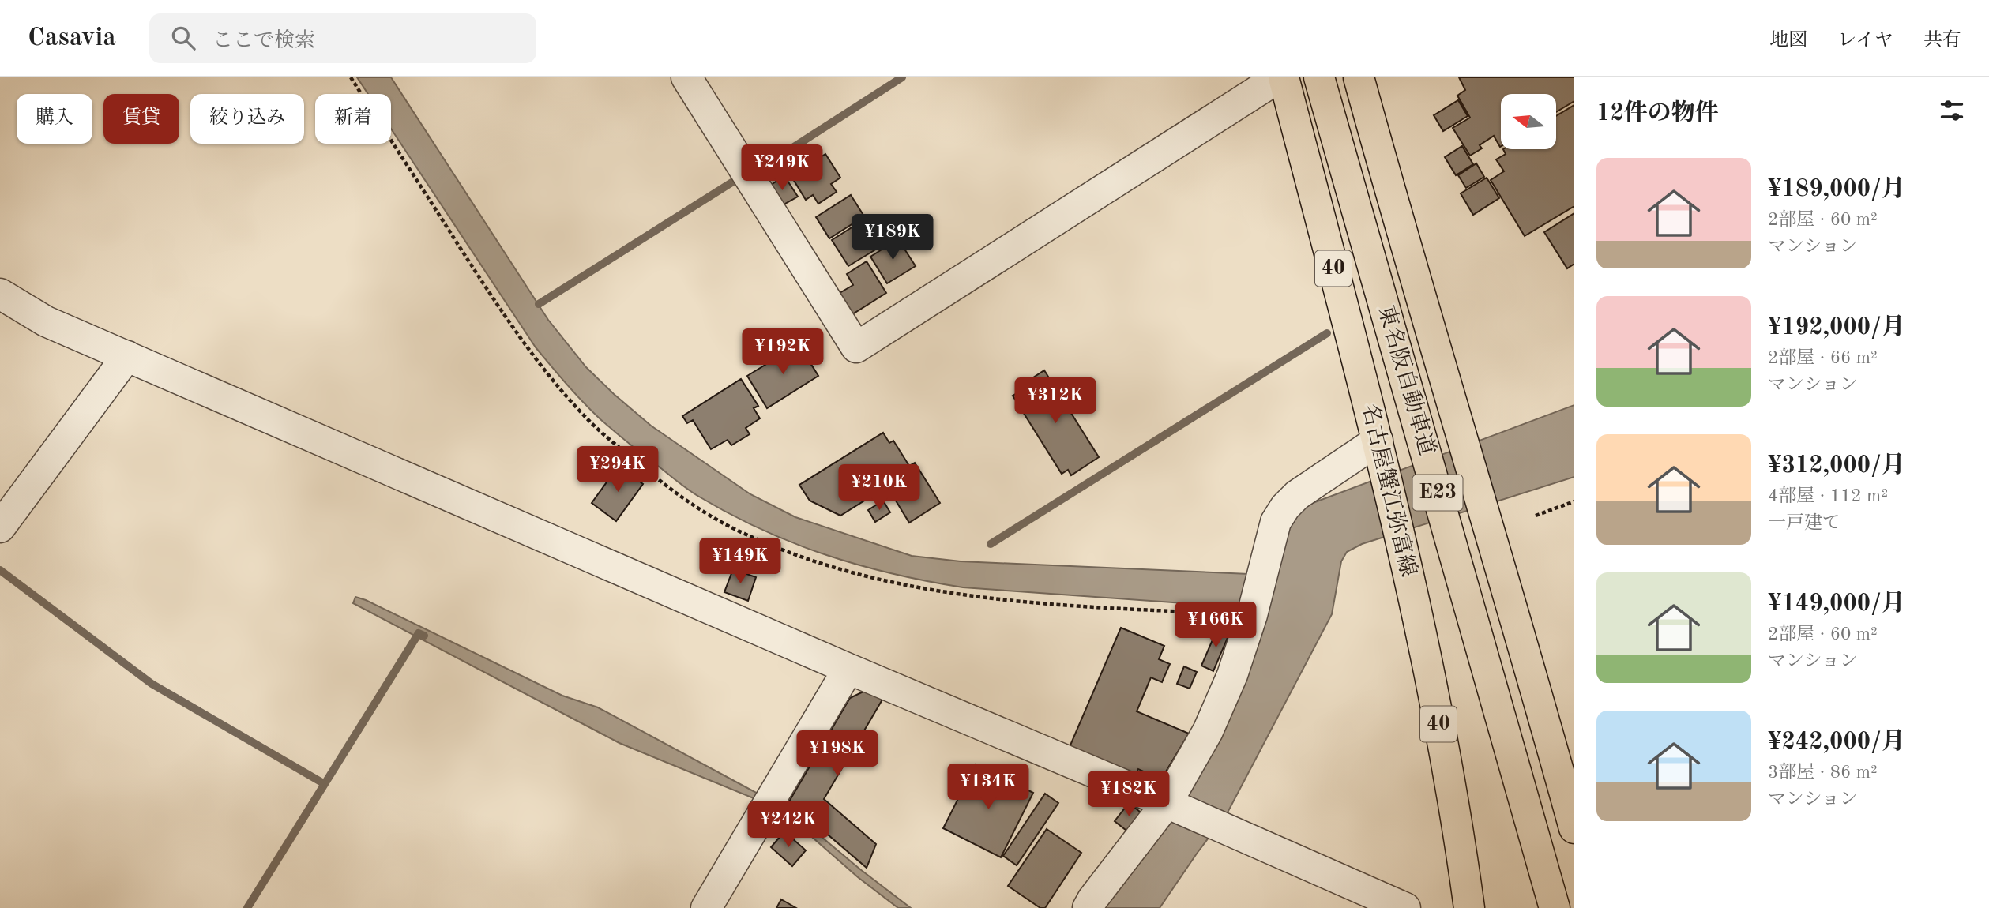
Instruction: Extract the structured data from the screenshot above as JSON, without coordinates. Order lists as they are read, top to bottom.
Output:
{
  "streets": {
    "main road": [
      "40",
      "東名阪自動車道",
      "名古屋蟹江弥富線",
      "E23"
    ]
  },
  "north": "left",
  "page": {
    "header": "Casavia",
    "search": "ここで検索",
    "nav": ["地図", "レイヤ", "共有"],
    "heading": "12件の物件",
    "chip": [
      "購入",
      "賃貸",
      "絞り込み",
      "新着"
    ],
    "list": [
      {
        "name": "¥189,000/月",
        "note": "2部屋 · 60 m² · マンション"
      },
      {
        "name": "¥192,000/月",
        "note": "2部屋 · 66 m² · マンション"
      },
      {
        "name": "¥312,000/月",
        "note": "4部屋 · 112 m² · 一戸建て"
      },
      {
        "name": "¥149,000/月",
        "note": "2部屋 · 60 m² · マンション"
      },
      {
        "name": "¥242,000/月",
        "note": "3部屋 · 86 m² · マンション"
      }
    ],
    "price": [
      "¥249K",
      "¥189K",
      "¥192K",
      "¥312K",
      "¥294K",
      "¥210K",
      "¥149K",
      "¥166K",
      "¥198K",
      "¥134K",
      "¥182K",
      "¥242K"
    ]
  }
}
